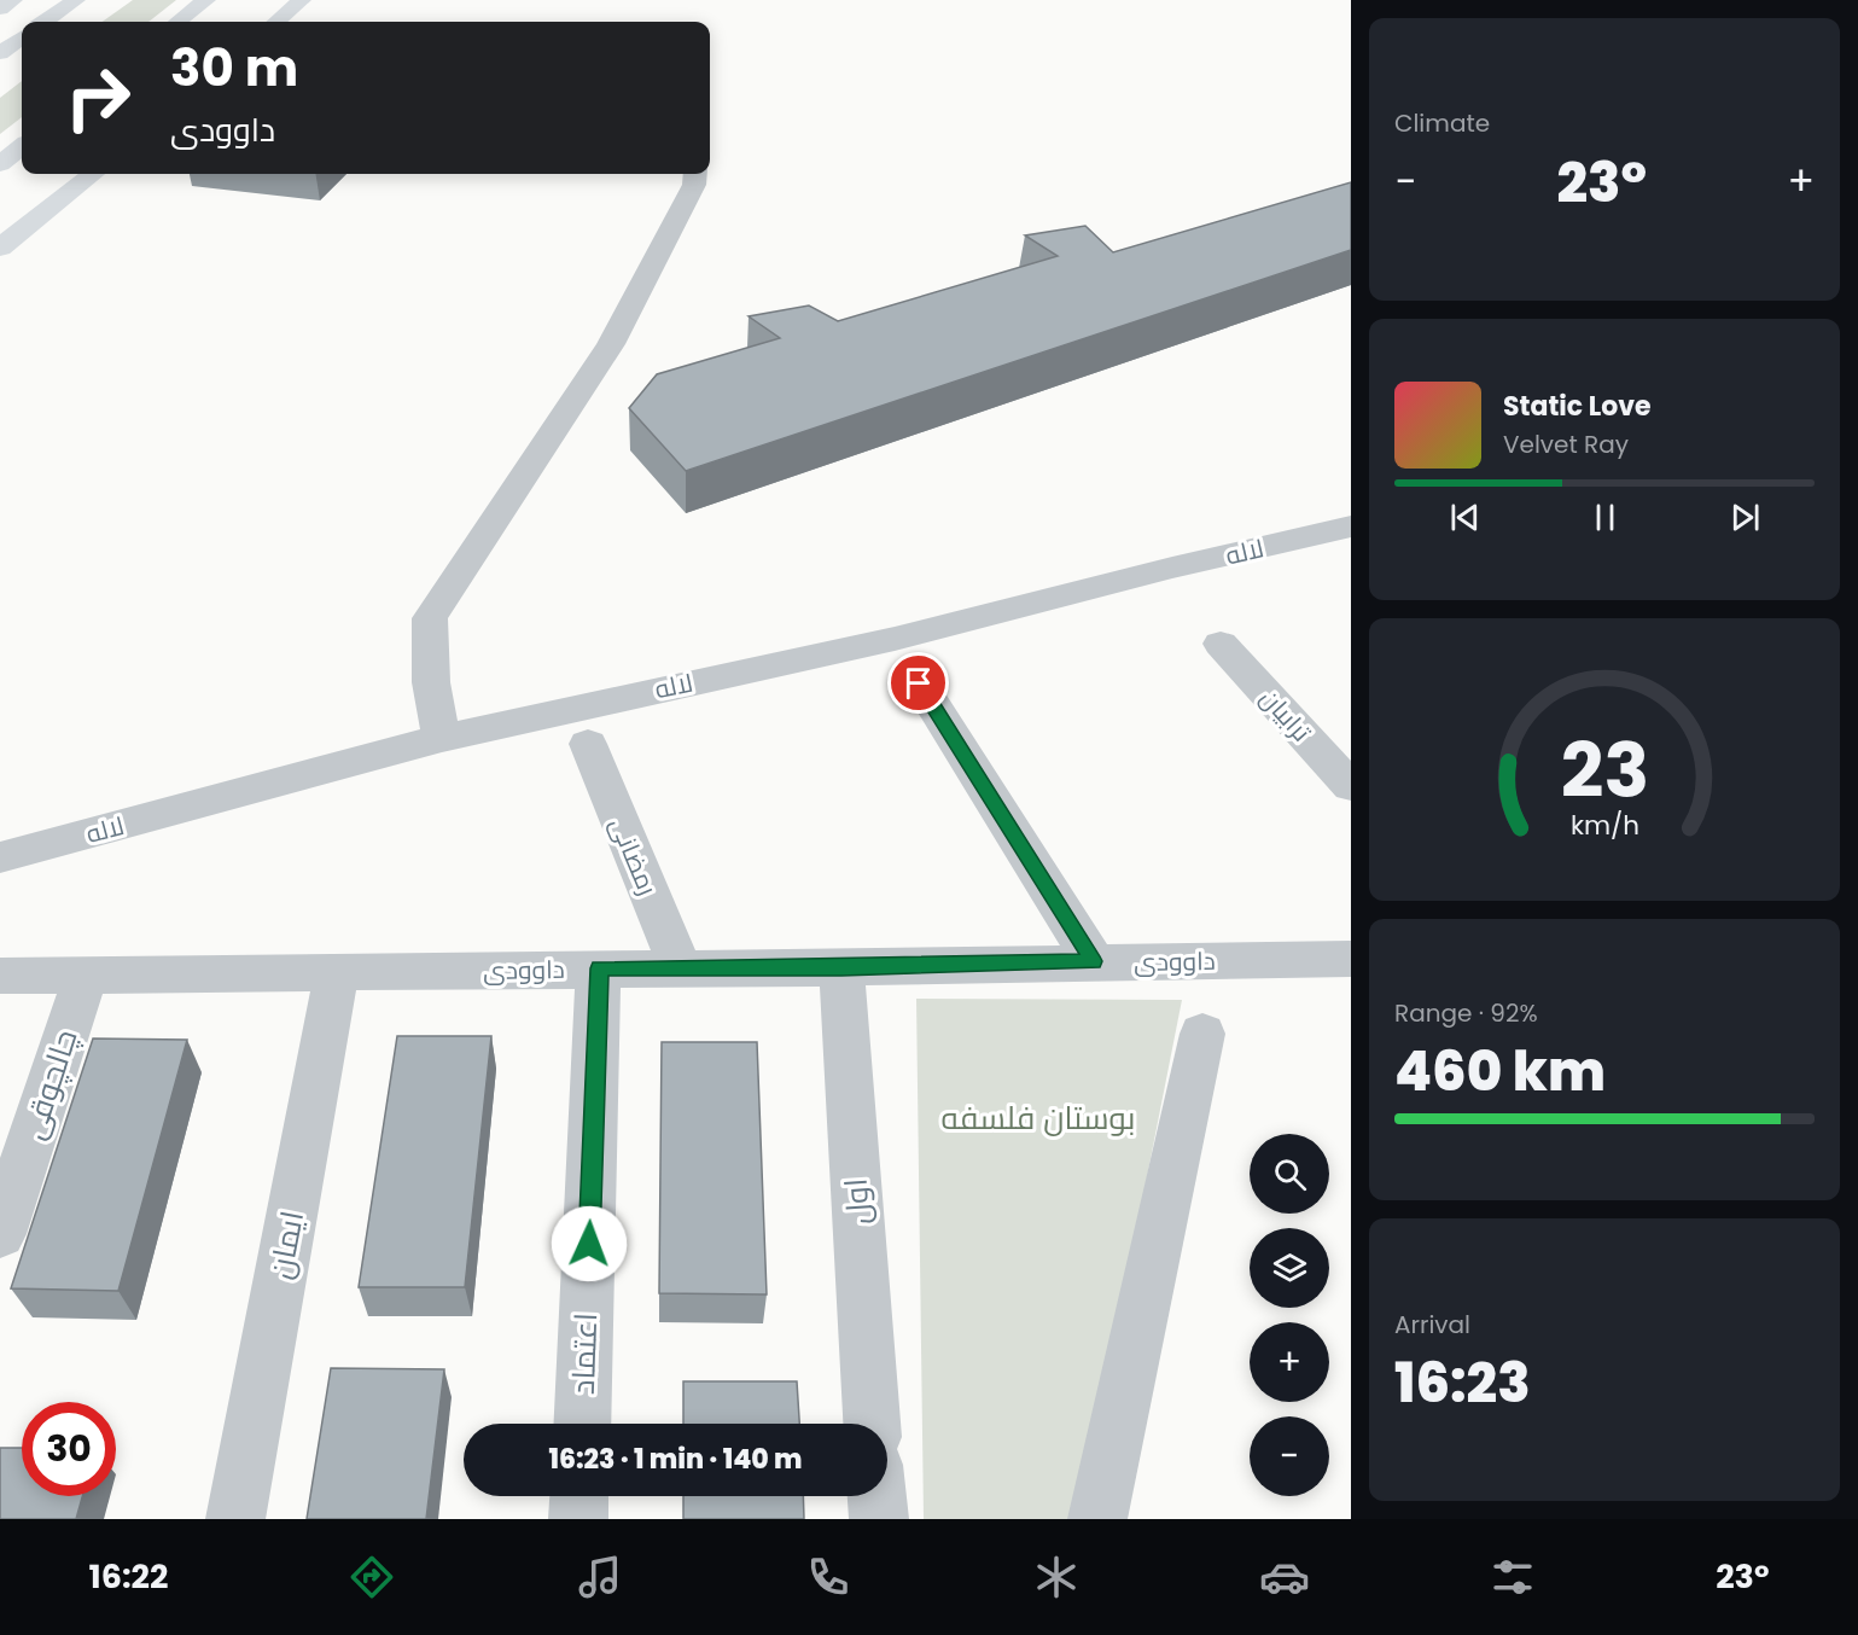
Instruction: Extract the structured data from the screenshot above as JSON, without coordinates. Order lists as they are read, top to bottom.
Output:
{
  "streets": {
    "street": [
      "لاله",
      "ترابیان",
      "رمضانی",
      "داوودی",
      "چالچوقی",
      "اول",
      "ایمان",
      "اعتماد"
    ]
  },
  "crossings": [
    ["رمضانی", "داوودی"],
    ["داوودی", "چالچوقی"],
    ["داوودی", "اول"],
    ["داوودی", "ایمان"],
    ["داوودی", "اعتماد"]
  ],
  "parks": ["بوستان فلسفه"],
  "page": {
    "tile": [
      "Climate",
      ["Range · 92%", "460 km"],
      ["Arrival", "16:23"]
    ],
    "turn": ["30 m", "داوودی"],
    "heat": ["−", "23°", "+"],
    "song": ["Static Love", "Velvet Ray"],
    "map_buttons": ["+", "−"],
    "limit": "30",
    "trip": "16:23 · 1 min · 140 m",
    "tabs": ["16:22", "23°"],
    "gauge": ["23", "km/h"]
  }
}
